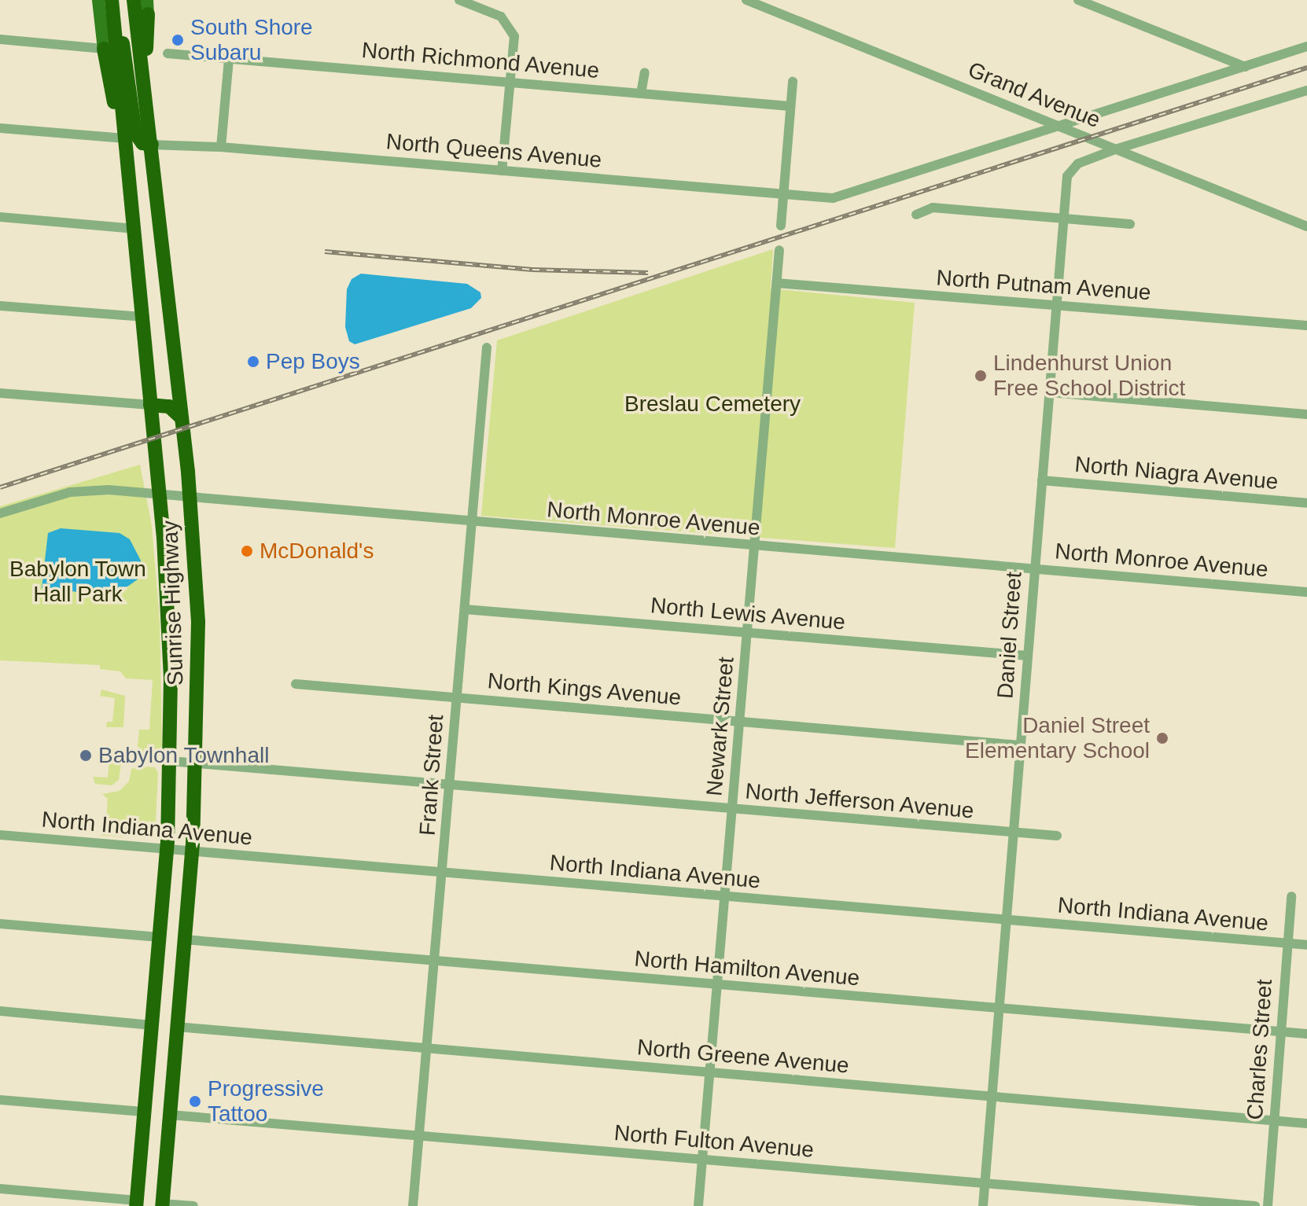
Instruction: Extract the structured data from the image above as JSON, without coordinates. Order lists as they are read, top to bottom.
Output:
{
  "streets": {
    "highway": ["Sunrise Highway"],
    "street": [
      "North Richmond Avenue",
      "Grand Avenue",
      "North Queens Avenue",
      "North Putnam Avenue",
      "North Niagra Avenue",
      "North Monroe Avenue",
      "North Lewis Avenue",
      "Daniel Street",
      "North Kings Avenue",
      "Newark Street",
      "Frank Street",
      "North Jefferson Avenue",
      "North Indiana Avenue",
      "North Hamilton Avenue",
      "Charles Street",
      "North Greene Avenue",
      "North Fulton Avenue"
    ]
  },
  "crossings": [
    ["Grand Avenue", "North Queens Avenue"],
    ["Grand Avenue", "Daniel Street"],
    ["North Queens Avenue", "Sunrise Highway"],
    ["North Putnam Avenue", "Daniel Street"],
    ["North Putnam Avenue", "Newark Street"],
    ["North Niagra Avenue", "Daniel Street"],
    ["North Monroe Avenue", "Sunrise Highway"],
    ["North Monroe Avenue", "Daniel Street"],
    ["North Monroe Avenue", "Newark Street"],
    ["North Monroe Avenue", "Frank Street"],
    ["Sunrise Highway", "North Jefferson Avenue"],
    ["Sunrise Highway", "North Indiana Avenue"],
    ["Sunrise Highway", "North Hamilton Avenue"],
    ["Sunrise Highway", "North Greene Avenue"],
    ["Sunrise Highway", "North Fulton Avenue"],
    ["North Lewis Avenue", "Daniel Street"],
    ["North Lewis Avenue", "Newark Street"],
    ["North Lewis Avenue", "Frank Street"],
    ["Daniel Street", "North Kings Avenue"],
    ["Daniel Street", "North Jefferson Avenue"],
    ["Daniel Street", "North Indiana Avenue"],
    ["Daniel Street", "North Hamilton Avenue"],
    ["Daniel Street", "North Greene Avenue"],
    ["Daniel Street", "North Fulton Avenue"],
    ["North Kings Avenue", "Newark Street"],
    ["North Kings Avenue", "Frank Street"],
    ["Newark Street", "North Jefferson Avenue"],
    ["Newark Street", "North Indiana Avenue"],
    ["Newark Street", "North Hamilton Avenue"],
    ["Newark Street", "North Greene Avenue"],
    ["Newark Street", "North Fulton Avenue"],
    ["Frank Street", "North Jefferson Avenue"],
    ["Frank Street", "North Indiana Avenue"],
    ["Frank Street", "North Hamilton Avenue"],
    ["Frank Street", "North Greene Avenue"],
    ["Frank Street", "North Fulton Avenue"],
    ["North Indiana Avenue", "Charles Street"],
    ["North Hamilton Avenue", "Charles Street"],
    ["Charles Street", "North Greene Avenue"]
  ],
  "parks": ["Breslau Cemetery", "Babylon Town Hall Park"],
  "places": [
    "South Shore Subaru",
    "Pep Boys",
    "Lindenhurst Union Free School District",
    "McDonald's",
    "Daniel Street Elementary School",
    "Babylon Townhall",
    "Progressive Tattoo"
  ]
}
